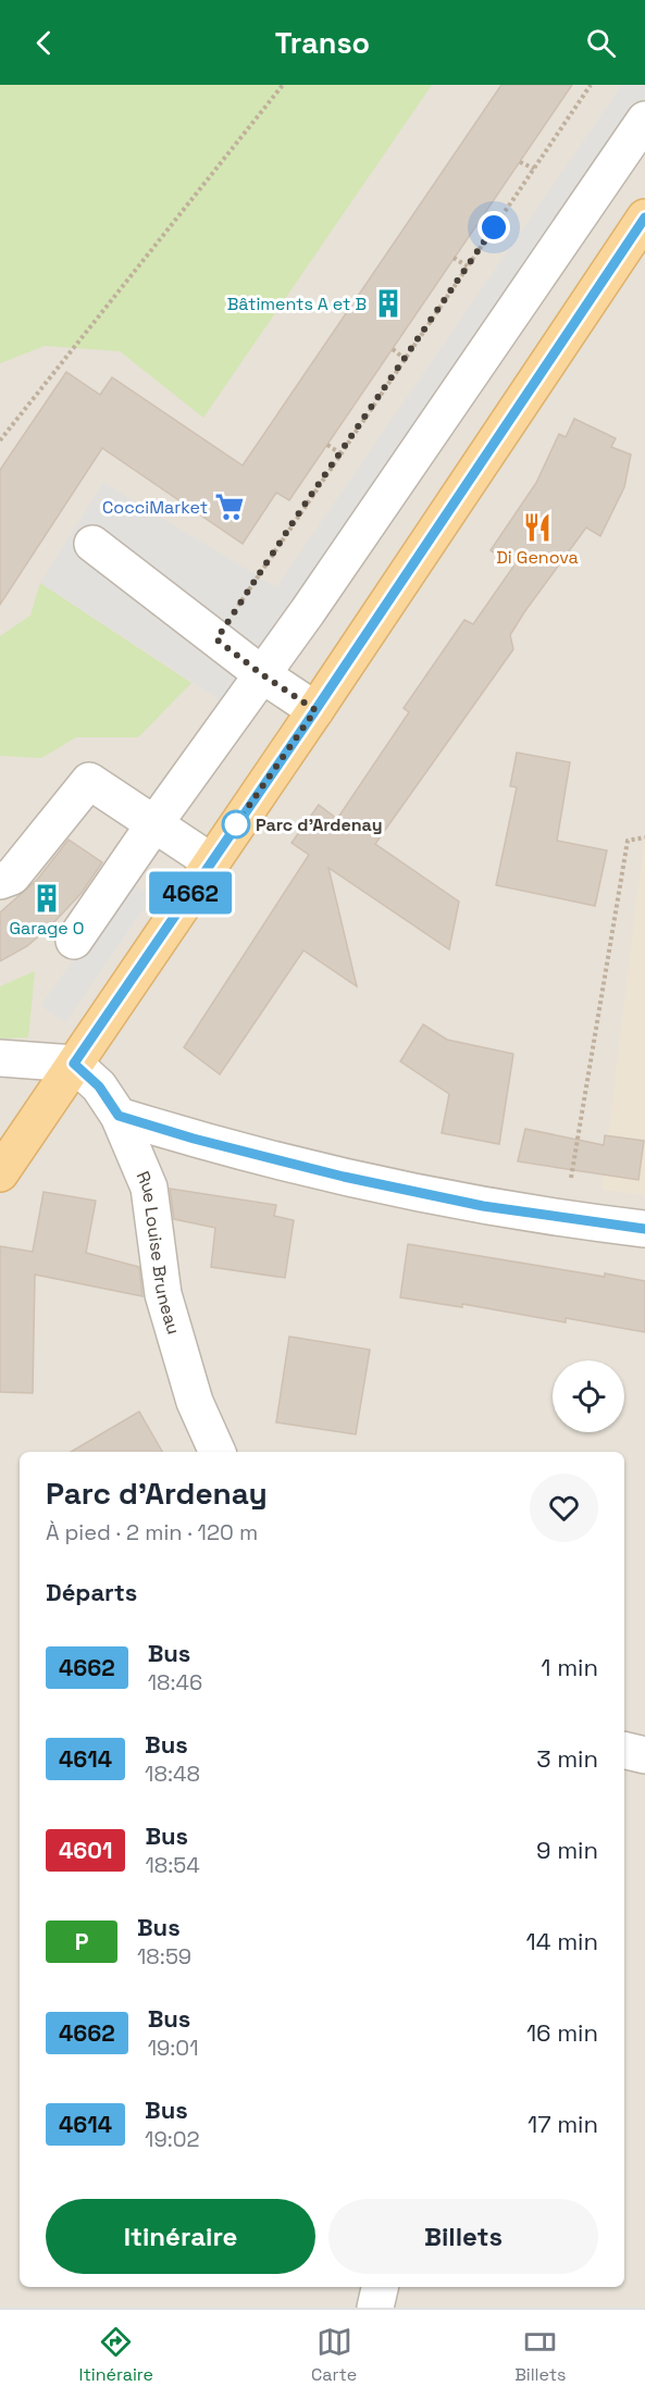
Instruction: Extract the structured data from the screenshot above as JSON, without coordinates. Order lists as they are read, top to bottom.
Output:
{
  "streets": {
    "street": ["Rue Louise Bruneau"]
  },
  "places": {
    "building": ["Bâtiments A et B", "Garage O"],
    "supermarket": ["CocciMarket"],
    "restaurant": ["Di Genova"],
    "other": ["Parc d'Ardenay"]
  },
  "lines": ["bus line 4662"],
  "page": {
    "header": "Transo",
    "on_map": "4662",
    "heading": [
      ["Parc d'Ardenay", "À pied · 2 min · 120 m"],
      "Départs"
    ],
    "list": [
      {
        "mark": "4662",
        "name": "Bus",
        "note": "18:46",
        "value": "1 min"
      },
      {
        "mark": "4614",
        "name": "Bus",
        "note": "18:48",
        "value": "3 min"
      },
      {
        "mark": "4601",
        "name": "Bus",
        "note": "18:54",
        "value": "9 min"
      },
      {
        "mark": "P",
        "name": "Bus",
        "note": "18:59",
        "value": "14 min"
      },
      {
        "mark": "4662",
        "name": "Bus",
        "note": "19:01",
        "value": "16 min"
      },
      {
        "mark": "4614",
        "name": "Bus",
        "note": "19:02",
        "value": "17 min"
      }
    ],
    "buttons": ["Itinéraire", "Billets"],
    "tabs": ["Itinéraire", "Carte", "Billets"]
  }
}
